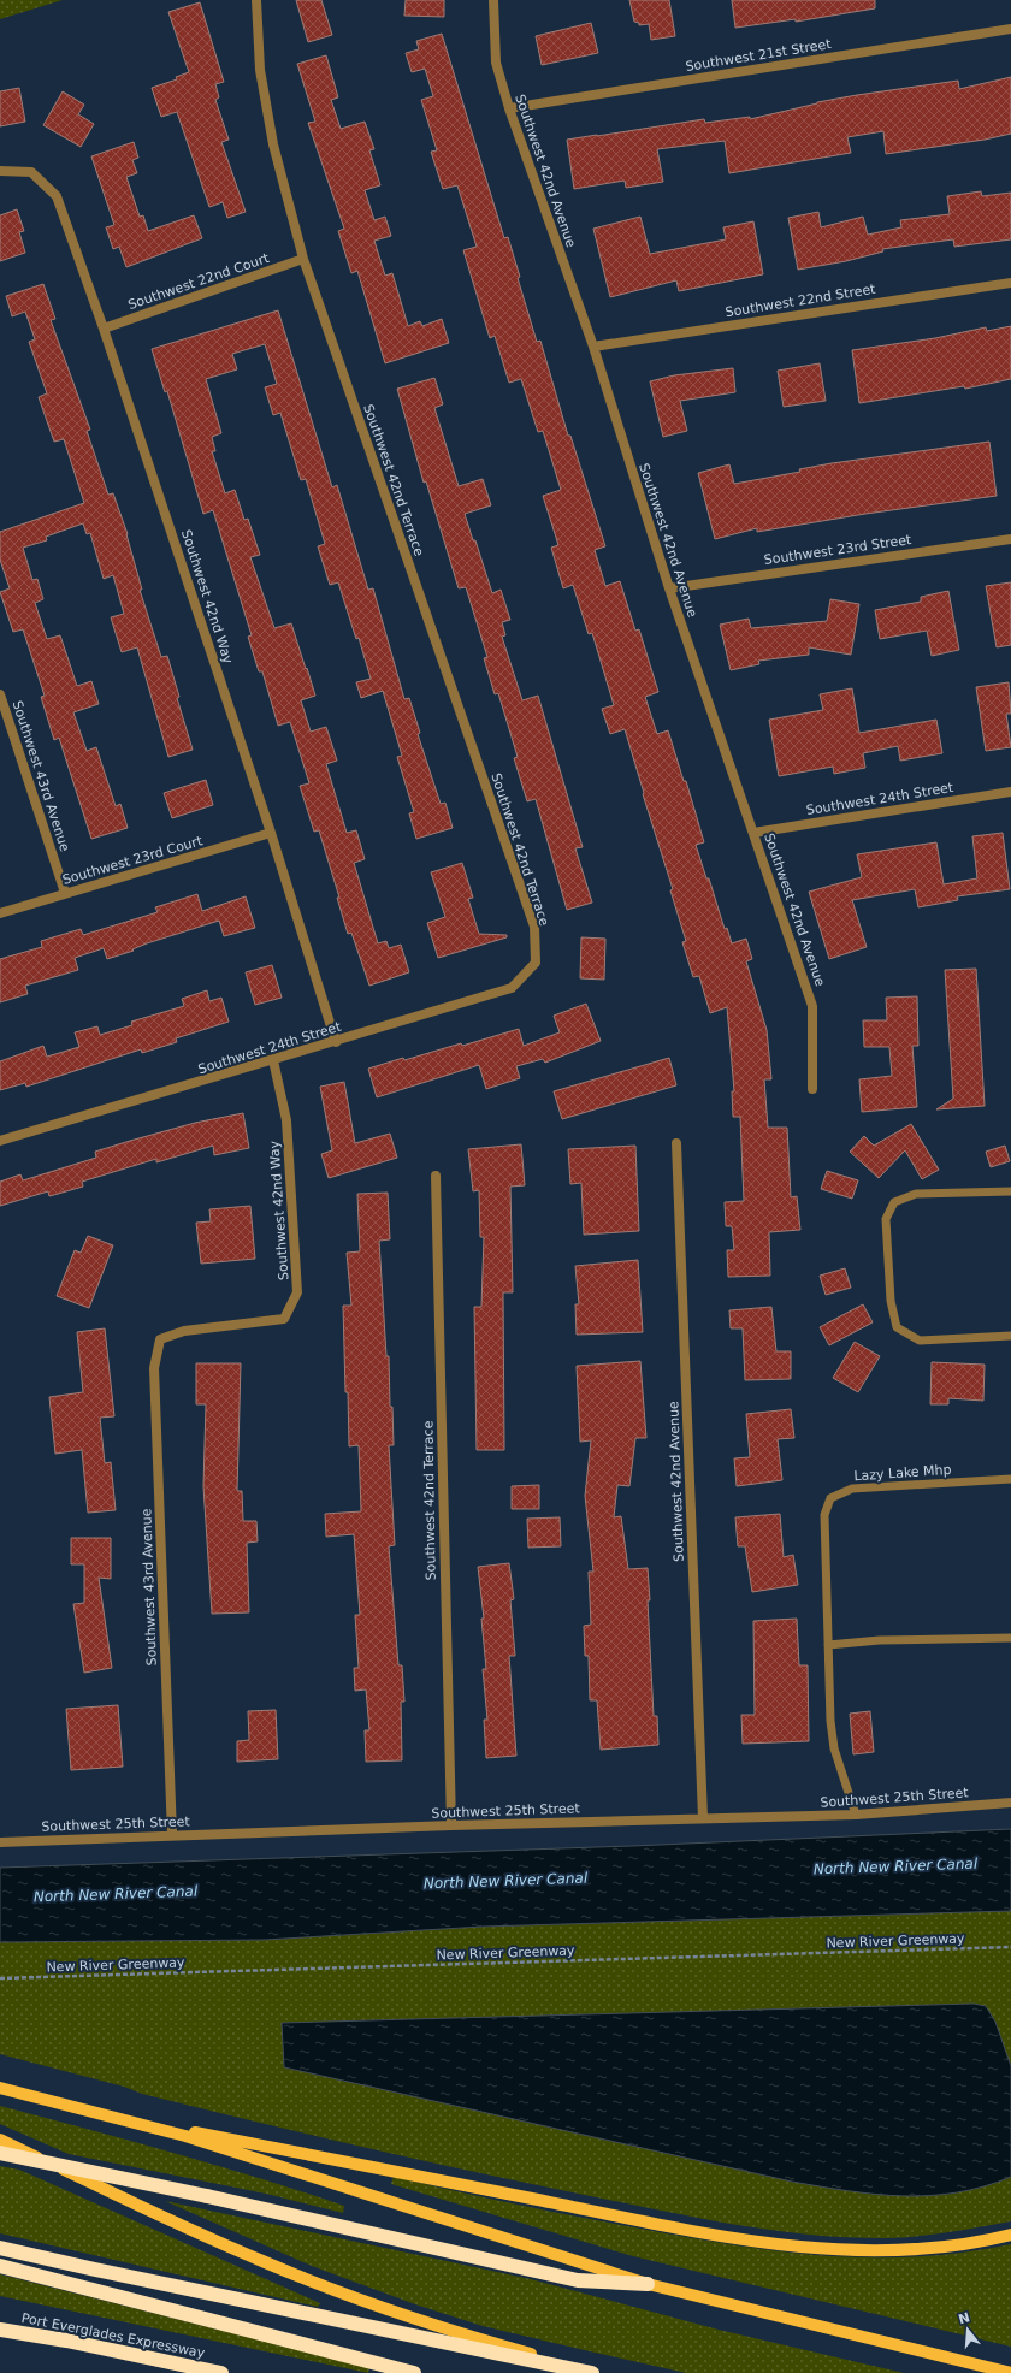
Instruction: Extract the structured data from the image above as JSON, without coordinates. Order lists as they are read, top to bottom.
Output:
{
  "streets": {
    "highway": ["Port Everglades Expressway"],
    "street": [
      "Southwest 21st Street",
      "Southwest 42nd Avenue",
      "Southwest 22nd Court",
      "Southwest 22nd Street",
      "Southwest 42nd Terrace",
      "Southwest 23rd Street",
      "Southwest 42nd Way",
      "Southwest 43rd Avenue",
      "Southwest 24th Street",
      "Southwest 23rd Court",
      "Southwest 25th Street"
    ],
    "lane": ["Lazy Lake Mhp"],
    "path": ["New River Greenway"]
  },
  "crossings": [
    ["Southwest 21st Street", "Southwest 42nd Avenue"],
    ["Southwest 42nd Avenue", "Southwest 22nd Street"],
    ["Southwest 42nd Avenue", "Southwest 23rd Street"],
    ["Southwest 42nd Avenue", "Southwest 24th Street"],
    ["Southwest 42nd Avenue", "Southwest 25th Street"],
    ["Southwest 22nd Court", "Southwest 42nd Terrace"],
    ["Southwest 22nd Court", "Southwest 42nd Way"],
    ["Southwest 42nd Terrace", "Southwest 24th Street"],
    ["Southwest 42nd Terrace", "Southwest 25th Street"],
    ["Southwest 42nd Way", "Southwest 43rd Avenue"],
    ["Southwest 42nd Way", "Southwest 24th Street"],
    ["Southwest 42nd Way", "Southwest 23rd Court"],
    ["Southwest 43rd Avenue", "Southwest 23rd Court"],
    ["Southwest 43rd Avenue", "Southwest 25th Street"],
    ["Lazy Lake Mhp", "Southwest 25th Street"]
  ],
  "water": ["North New River Canal"],
  "north": "top"
}
